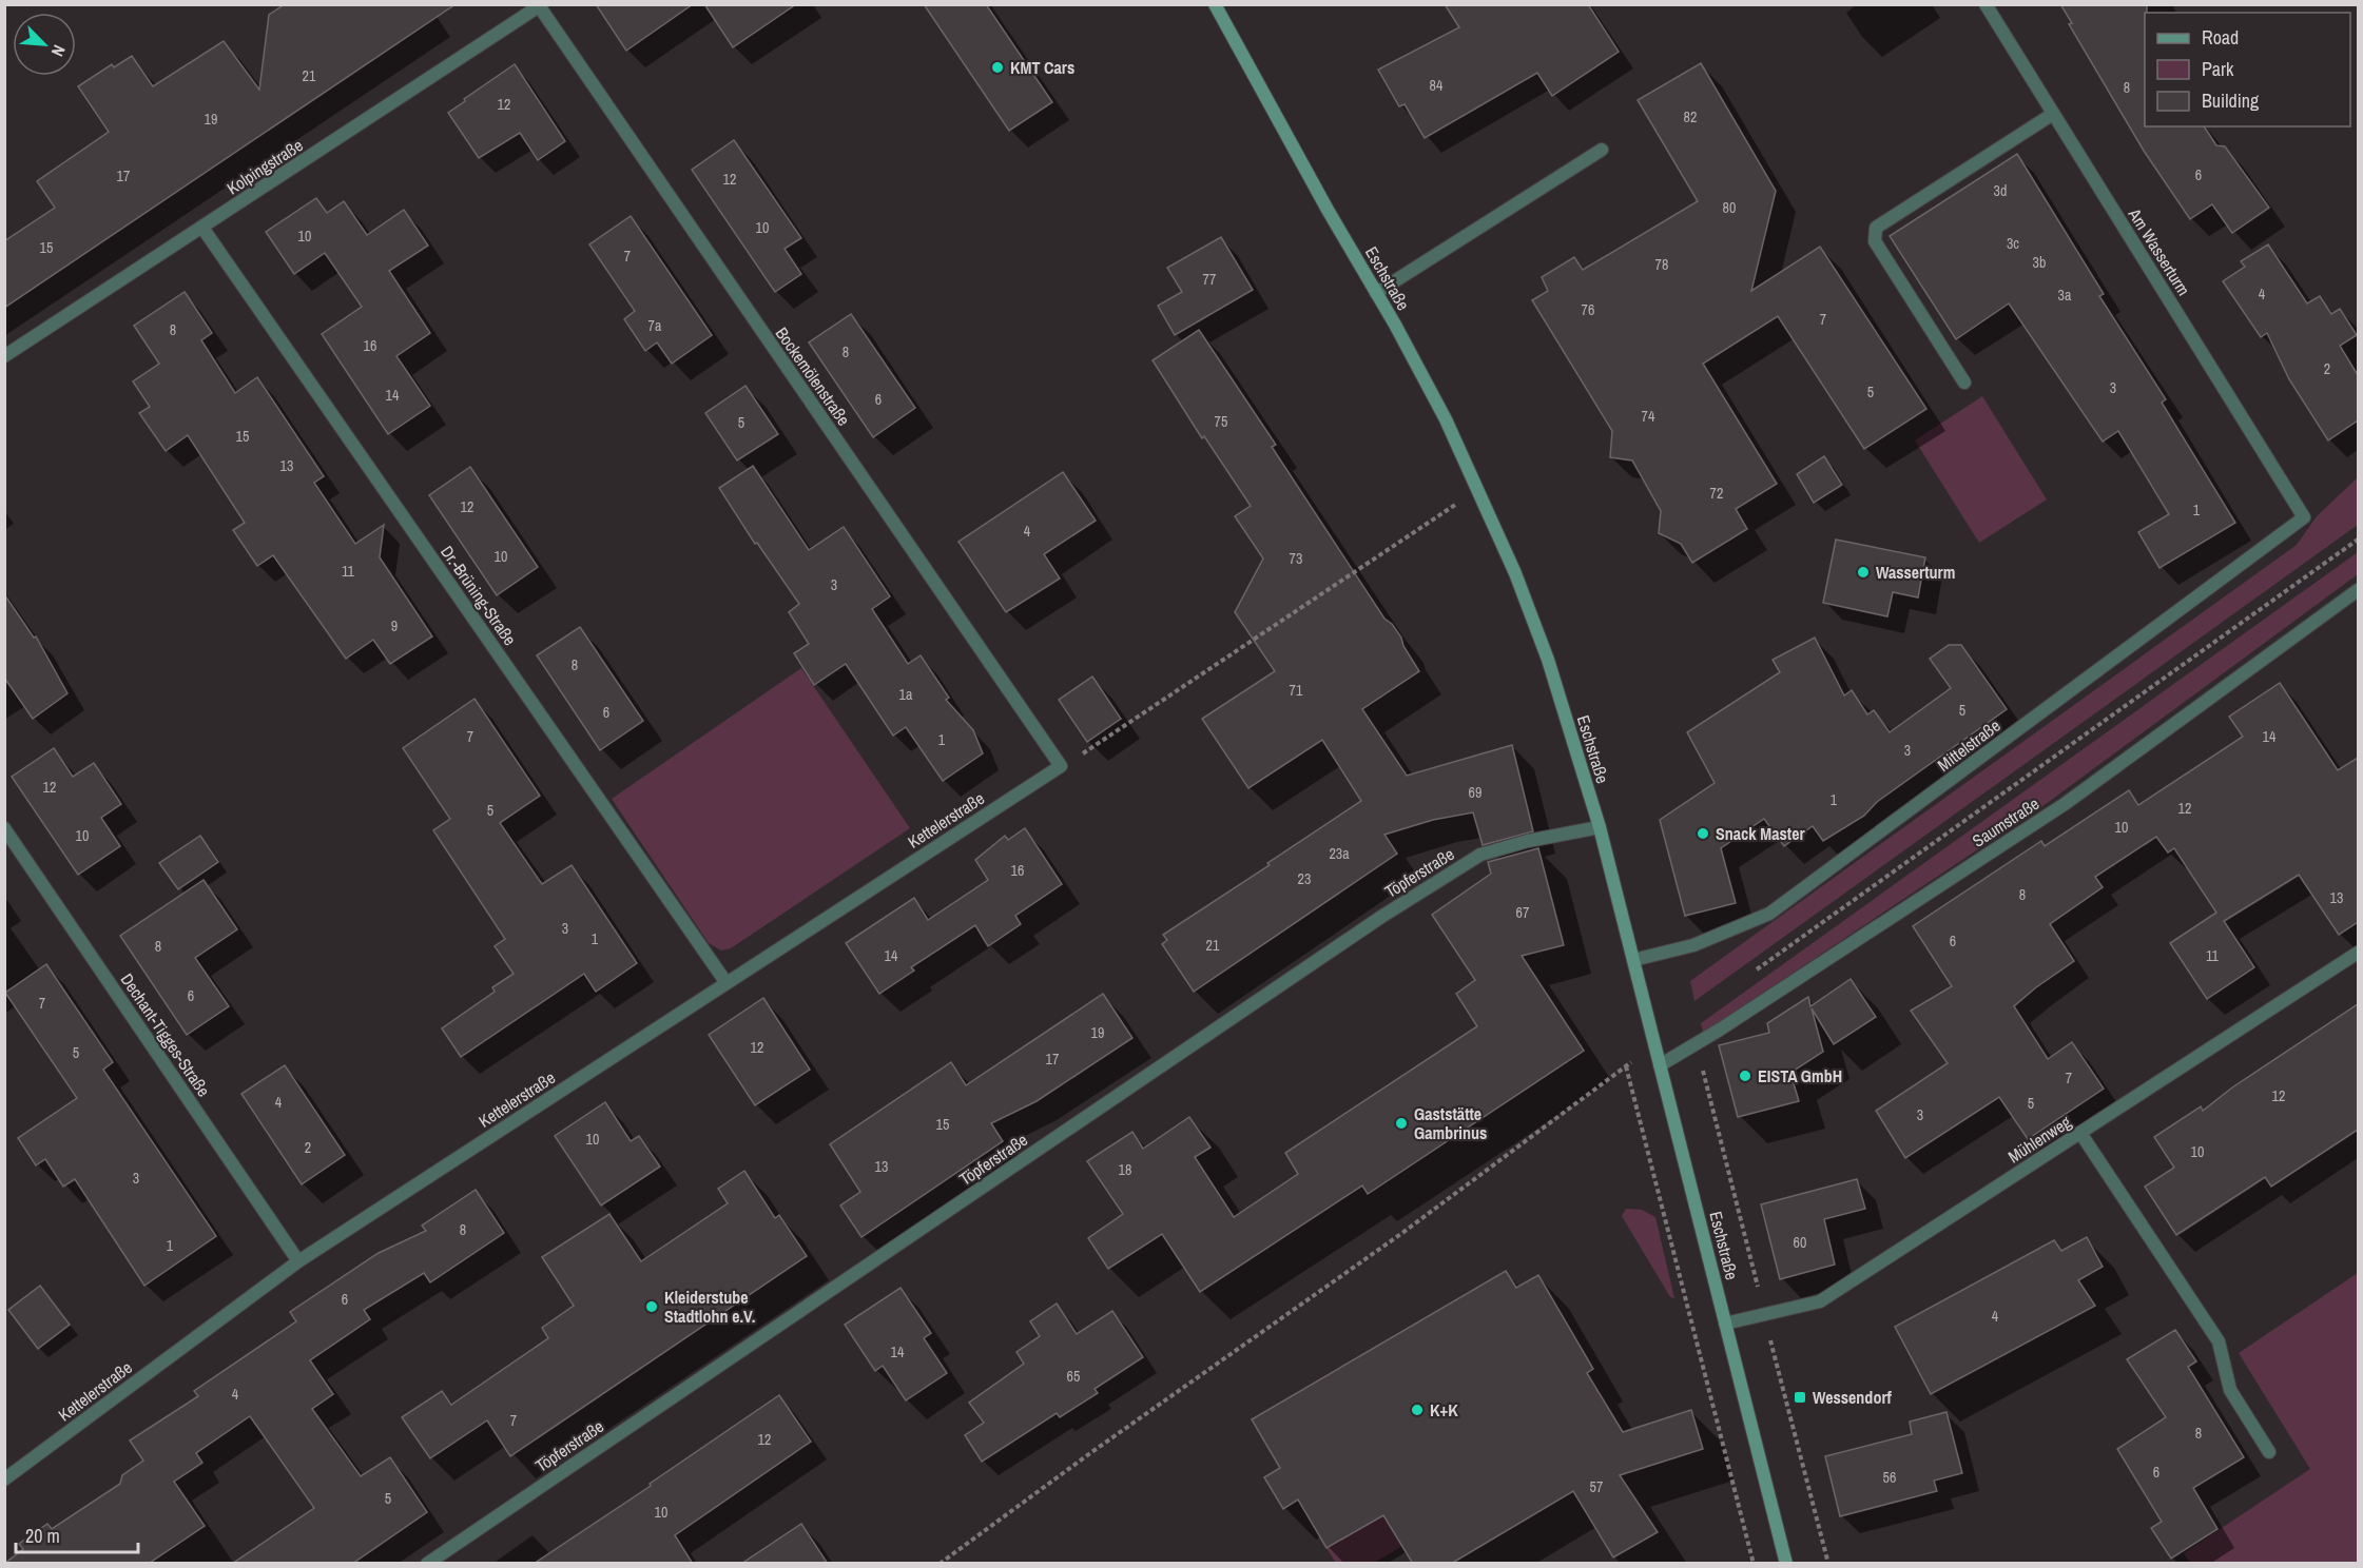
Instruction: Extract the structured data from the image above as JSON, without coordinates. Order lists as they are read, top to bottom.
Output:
{
  "streets": {
    "main road": ["Eschstraße"],
    "street": [
      "Kolpingstraße",
      "Am Wasserturm",
      "Bockemölenstraße",
      "Dr.-Brüning-Straße",
      "Mittelstraße",
      "Kettelerstraße",
      "Saumstraße",
      "Töpferstraße",
      "Dechant-Tigges-Straße",
      "Mühlenweg"
    ]
  },
  "crossings": [
    ["Kolpingstraße", "Bockemölenstraße"],
    ["Kolpingstraße", "Dr.-Brüning-Straße"],
    ["Am Wasserturm", "Mittelstraße"],
    ["Eschstraße", "Mittelstraße"],
    ["Eschstraße", "Saumstraße"],
    ["Eschstraße", "Töpferstraße"],
    ["Eschstraße", "Mühlenweg"],
    ["Bockemölenstraße", "Kettelerstraße"],
    ["Dr.-Brüning-Straße", "Kettelerstraße"],
    ["Kettelerstraße", "Dechant-Tigges-Straße"]
  ],
  "places": {
    "other": [
      "KMT Cars",
      "Wasserturm",
      "Snack Master",
      "EISTA GmbH",
      "Gaststätte Gambrinus",
      "Kleiderstube Stadtlohn e.V.",
      "K+K"
    ],
    "transit": ["Wessendorf"]
  },
  "house_numbers": [
    "21",
    "84",
    "8",
    "12",
    "82",
    "19",
    "6",
    "17",
    "12",
    "3d",
    "80",
    "10",
    "10",
    "3c",
    "15",
    "7",
    "3b",
    "78",
    "77",
    "4",
    "3a",
    "76",
    "7",
    "7a",
    "8",
    "16",
    "8",
    "2",
    "3",
    "5",
    "14",
    "6",
    "74",
    "75",
    "5",
    "15",
    "13",
    "72",
    "12",
    "1",
    "4",
    "10",
    "73",
    "11",
    "3",
    "9",
    "8",
    "71",
    "1a",
    "5",
    "6",
    "7",
    "14",
    "1",
    "3",
    "12",
    "69",
    "1",
    "12",
    "5",
    "10",
    "10",
    "23a",
    "16",
    "23",
    "8",
    "13",
    "67",
    "3",
    "1",
    "6",
    "21",
    "8",
    "14",
    "11",
    "6",
    "7",
    "19",
    "12",
    "5",
    "17",
    "7",
    "12",
    "4",
    "5",
    "3",
    "15",
    "10",
    "2",
    "10",
    "13",
    "18",
    "3",
    "8",
    "60",
    "1",
    "6",
    "4",
    "14",
    "65",
    "4",
    "7",
    "8",
    "12",
    "6",
    "56",
    "57",
    "5",
    "10"
  ],
  "legend": ["Road", "Park", "Building"],
  "scale_bar": "20 m",
  "north": "bottom right"
}
